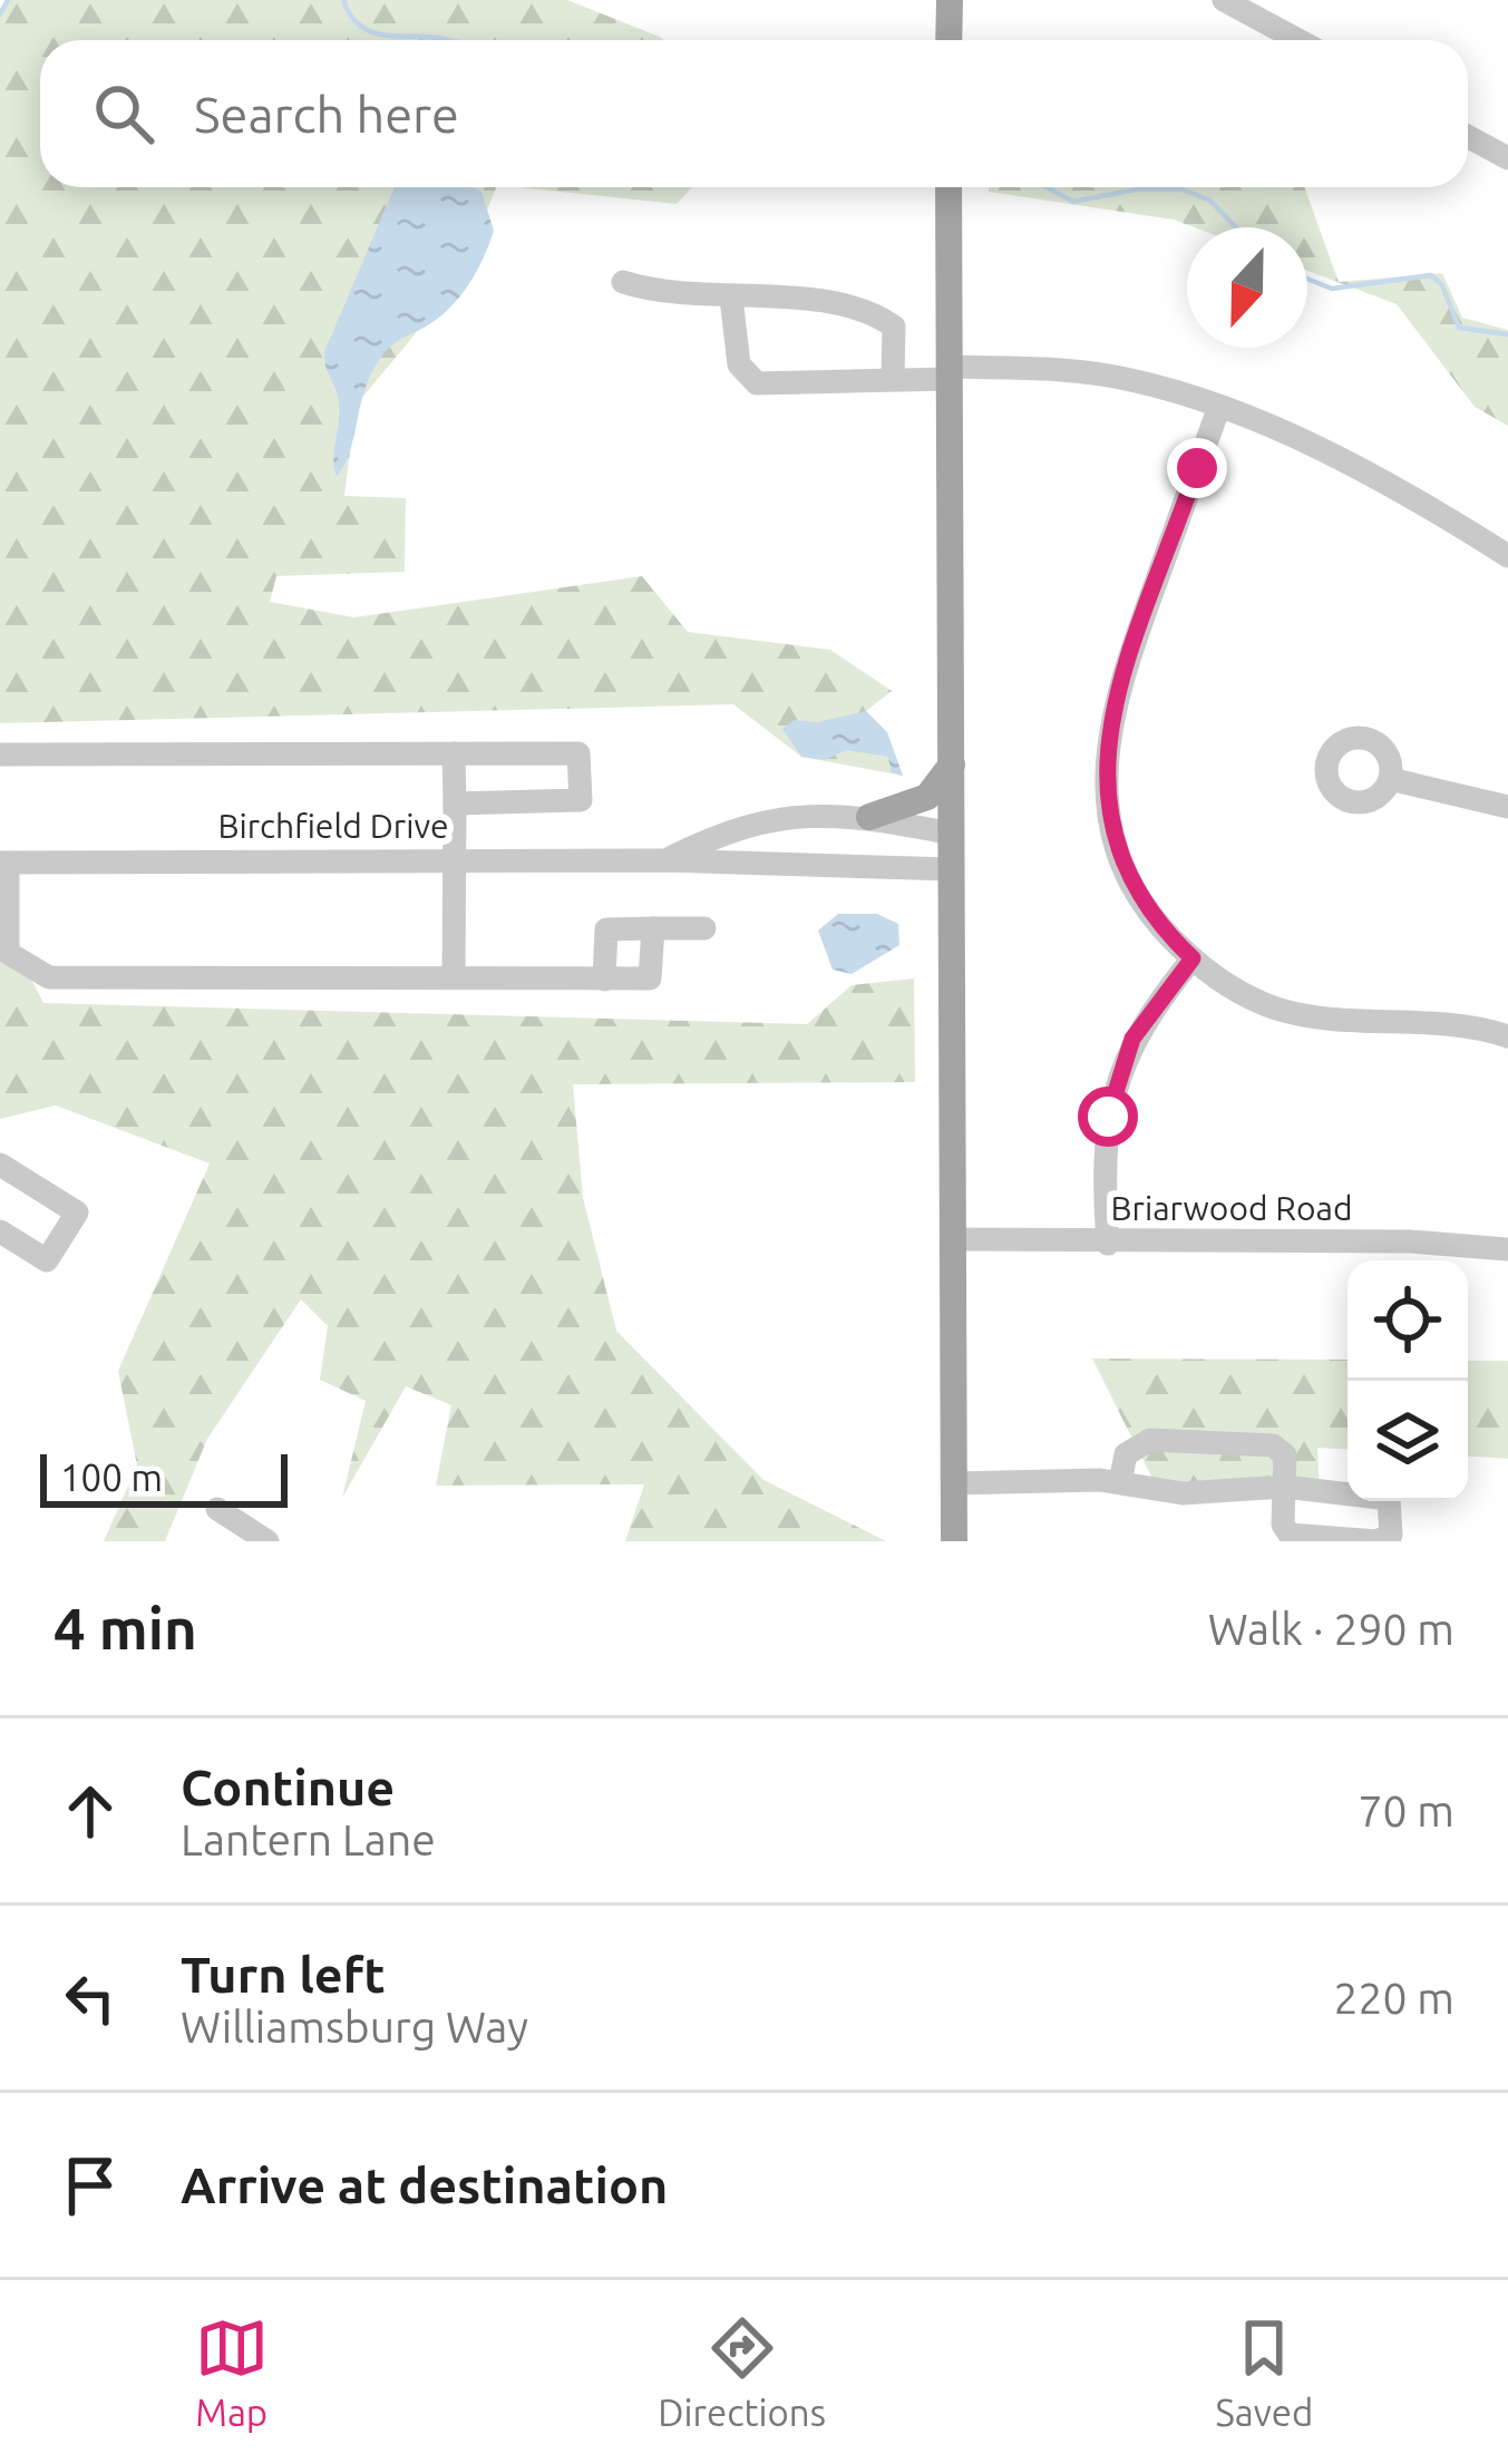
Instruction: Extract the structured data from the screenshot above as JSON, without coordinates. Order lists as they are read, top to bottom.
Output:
{
  "streets": {
    "street": ["Birchfield Drive", "Briarwood Road"]
  },
  "scale_bar": "100 m",
  "north": "bottom",
  "page": {
    "search": "Search here",
    "scale": "100 m",
    "heading": ["4 min", "Walk · 290 m"],
    "list": [
      ["Continue", "Lantern Lane", "70 m"],
      ["Turn left", "Williamsburg Way", "220 m"],
      "Arrive at destination"
    ],
    "nav": ["Map", "Directions", "Saved"]
  }
}
